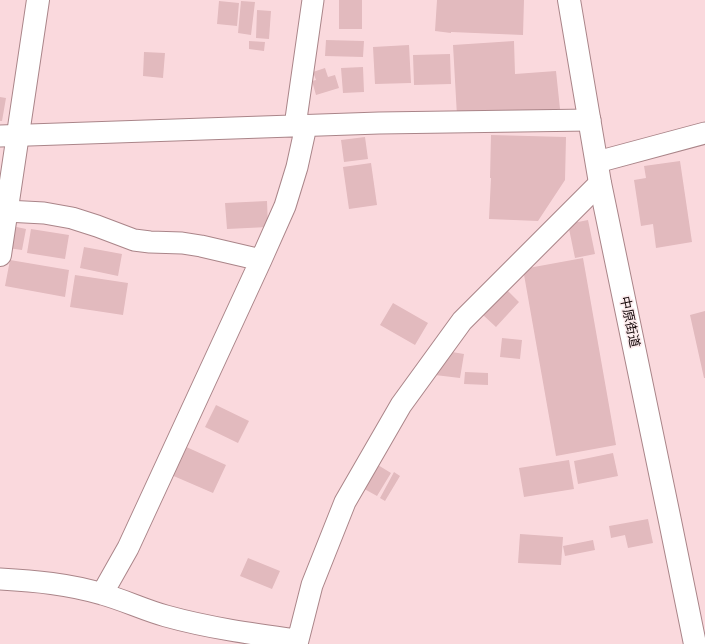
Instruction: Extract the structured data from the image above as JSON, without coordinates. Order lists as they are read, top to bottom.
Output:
{
  "streets": {
    "main road": ["中原街道"]
  }
}
